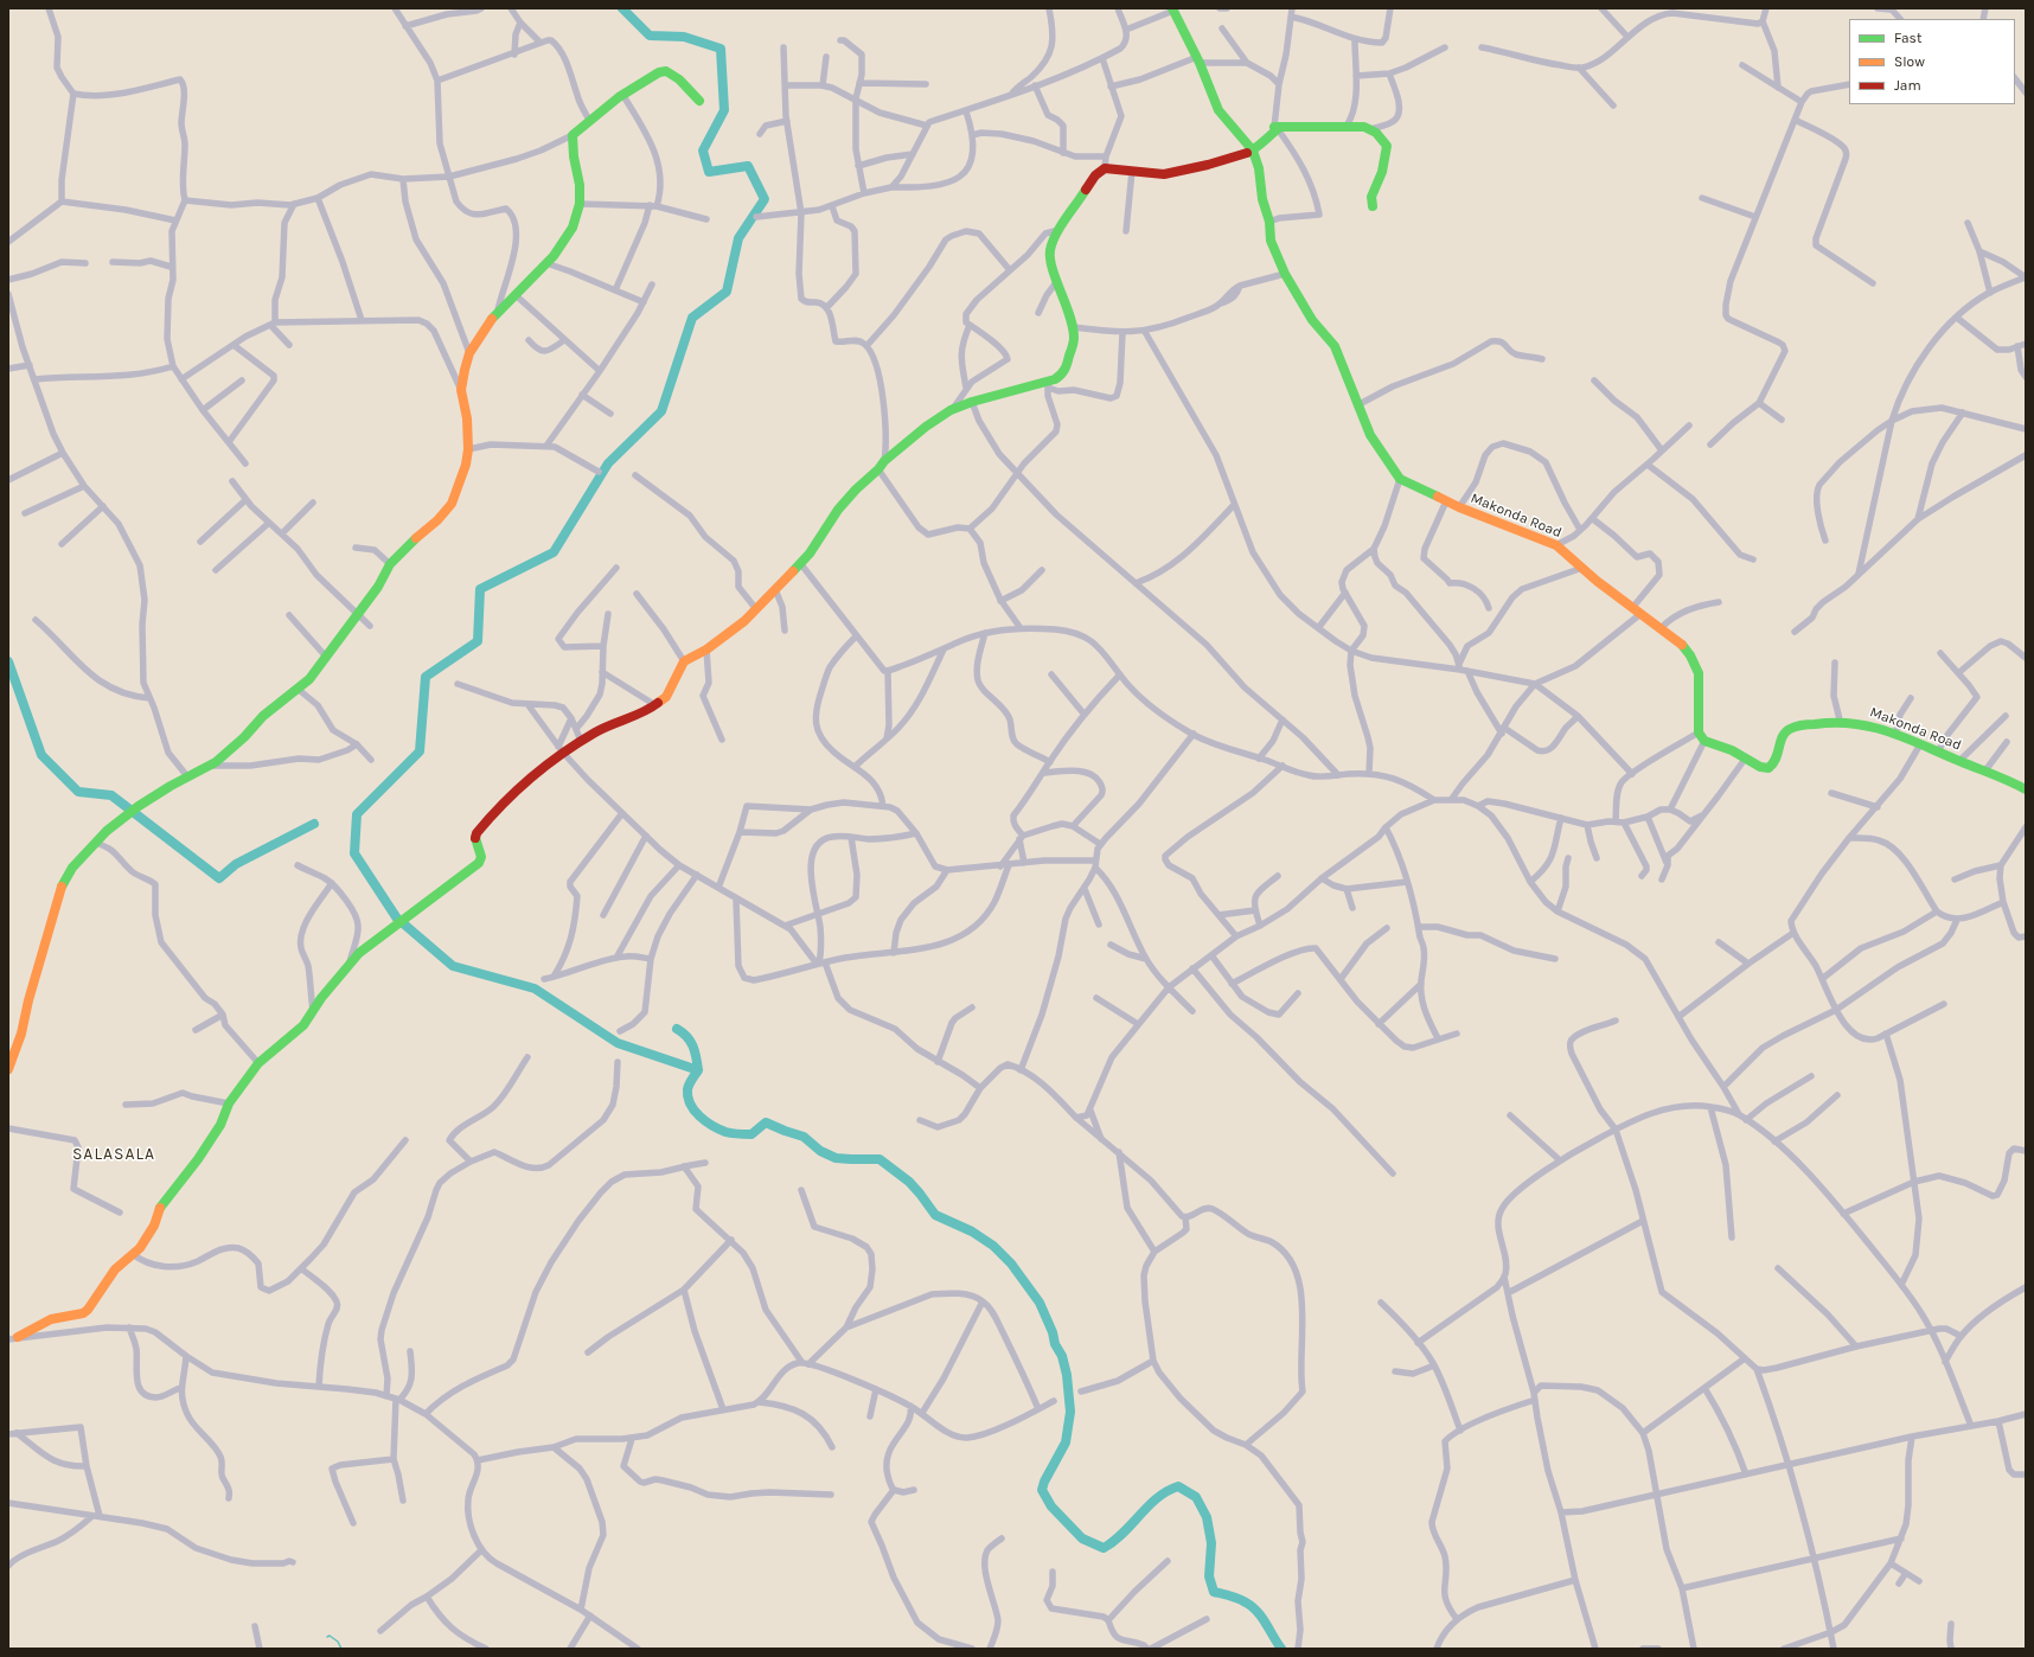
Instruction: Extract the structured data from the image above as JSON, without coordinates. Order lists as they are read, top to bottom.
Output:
{
  "streets": {
    "street": ["Makonda Road"]
  },
  "districts": ["SALASALA"],
  "legend": ["Fast", "Slow", "Jam"]
}
